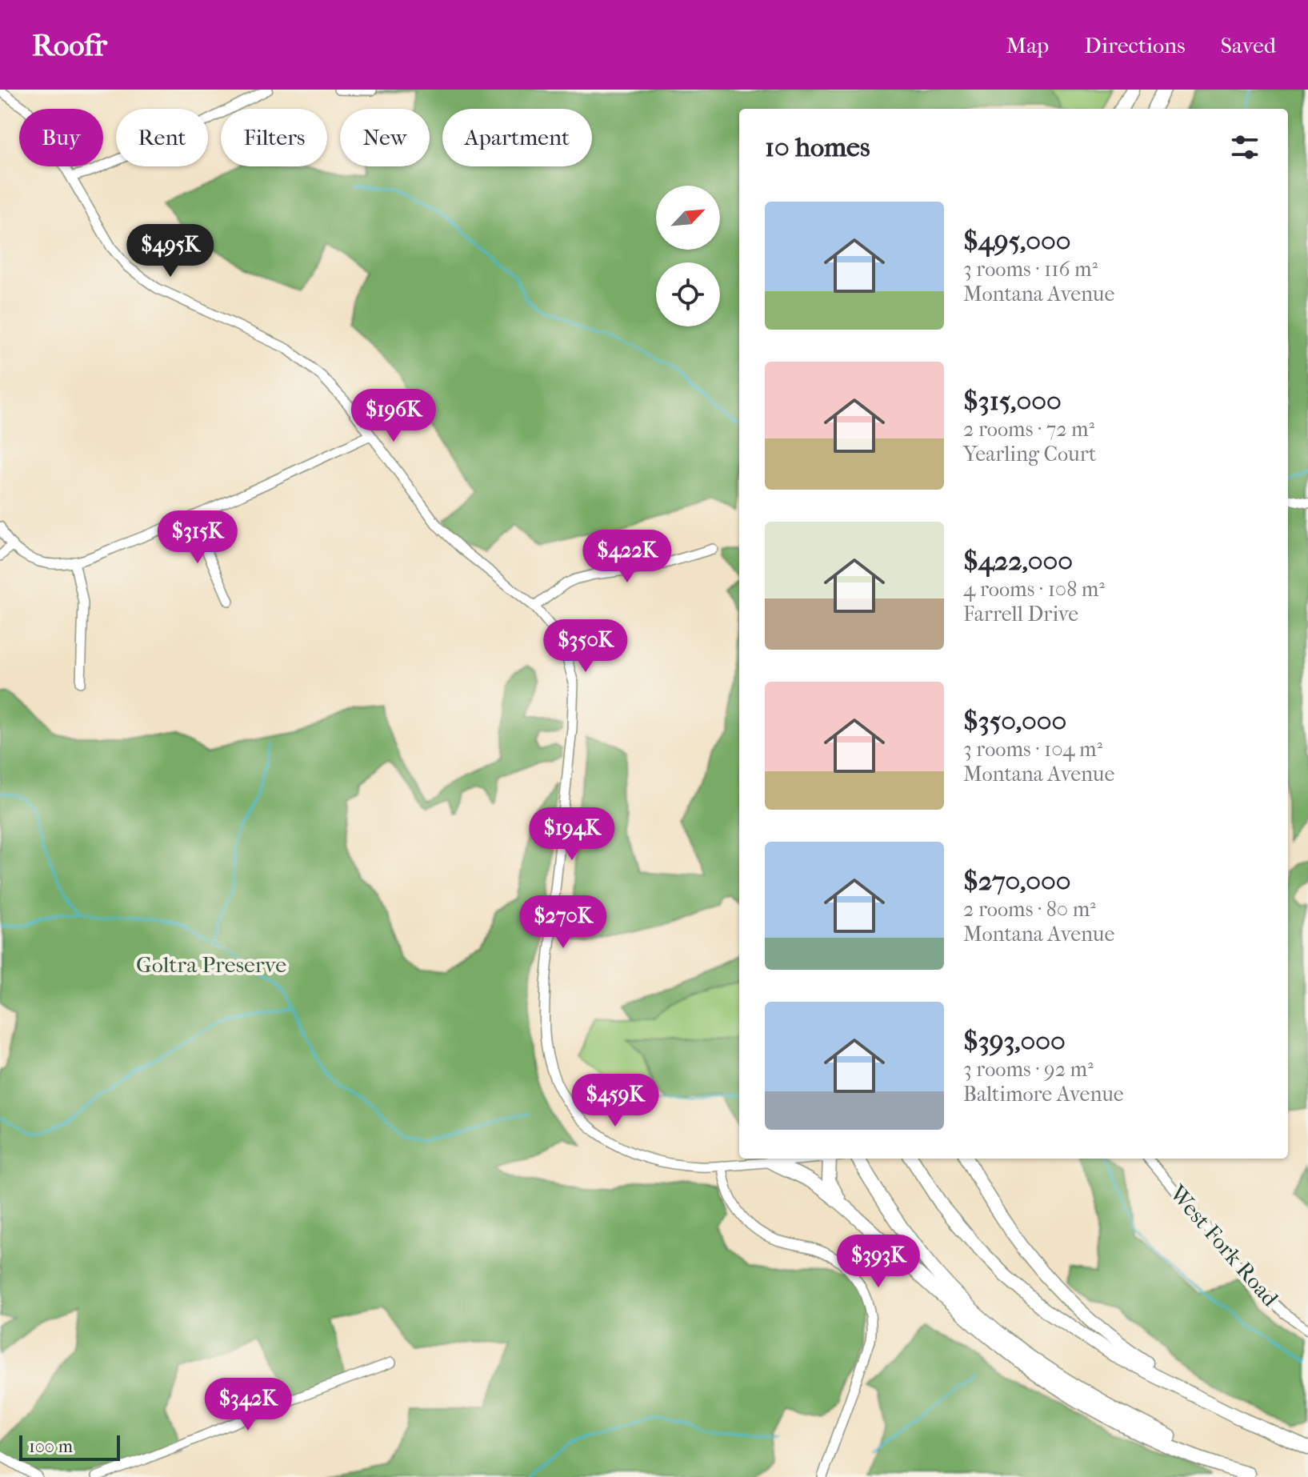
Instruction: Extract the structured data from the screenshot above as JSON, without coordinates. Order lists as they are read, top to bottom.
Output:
{
  "streets": {
    "street": ["West Fork Road"]
  },
  "parks": ["Goltra Preserve"],
  "scale_bar": "100 m",
  "north": "top right",
  "page": {
    "header": "Roofr",
    "nav": ["Map", "Directions", "Saved"],
    "chip": [
      "Buy",
      "Rent",
      "Filters",
      "New",
      "Apartment"
    ],
    "heading": "10 homes",
    "list": [
      {
        "name": "$495,000",
        "note": "3 rooms · 116 m² · Montana Avenue"
      },
      {
        "name": "$315,000",
        "note": "2 rooms · 72 m² · Yearling Court"
      },
      {
        "name": "$422,000",
        "note": "4 rooms · 108 m² · Farrell Drive"
      },
      {
        "name": "$350,000",
        "note": "3 rooms · 104 m² · Montana Avenue"
      },
      {
        "name": "$270,000",
        "note": "2 rooms · 80 m² · Montana Avenue"
      },
      {
        "name": "$393,000",
        "note": "3 rooms · 92 m² · Baltimore Avenue"
      }
    ],
    "price": [
      "$495K",
      "$196K",
      "$315K",
      "$422K",
      "$350K",
      "$194K",
      "$270K",
      "$459K",
      "$393K",
      "$342K"
    ],
    "scale": "100 m"
  }
}
